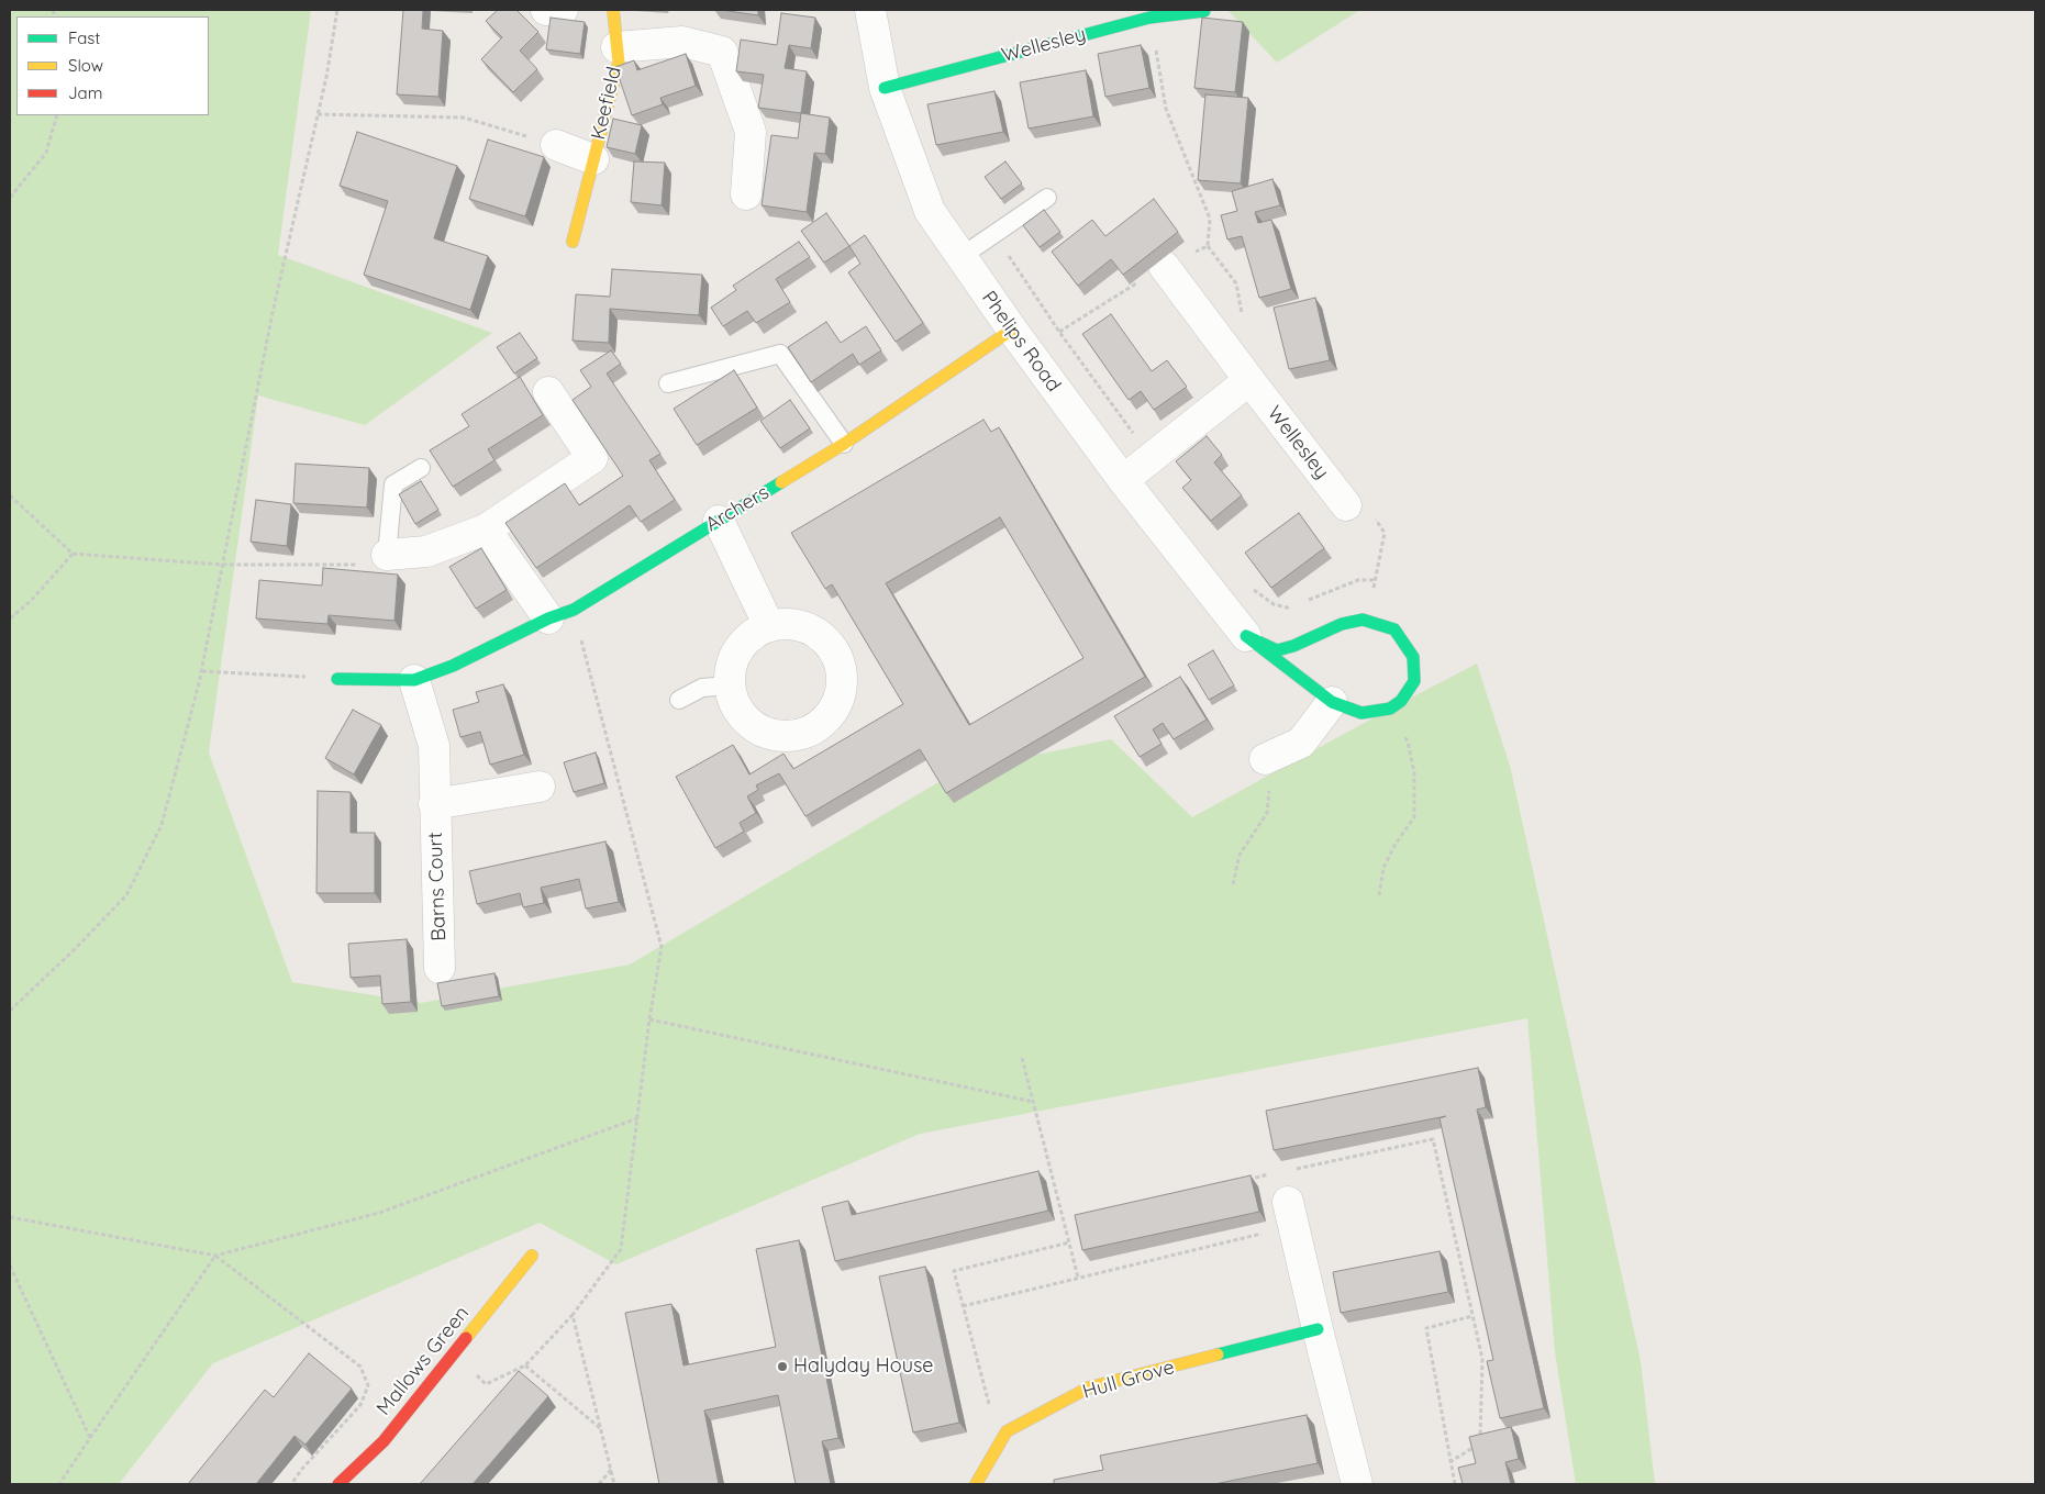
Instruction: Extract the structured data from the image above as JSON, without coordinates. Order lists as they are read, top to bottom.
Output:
{
  "streets": {
    "street": [
      "Wellesley",
      "Keefield",
      "Phelips Road",
      "Archers",
      "Barns Court",
      "Mallows Green",
      "Hull Grove"
    ]
  },
  "crossings": [
    ["Wellesley", "Phelips Road"],
    ["Phelips Road", "Archers"]
  ],
  "places": ["Halyday House"],
  "legend": ["Fast", "Slow", "Jam"]
}
